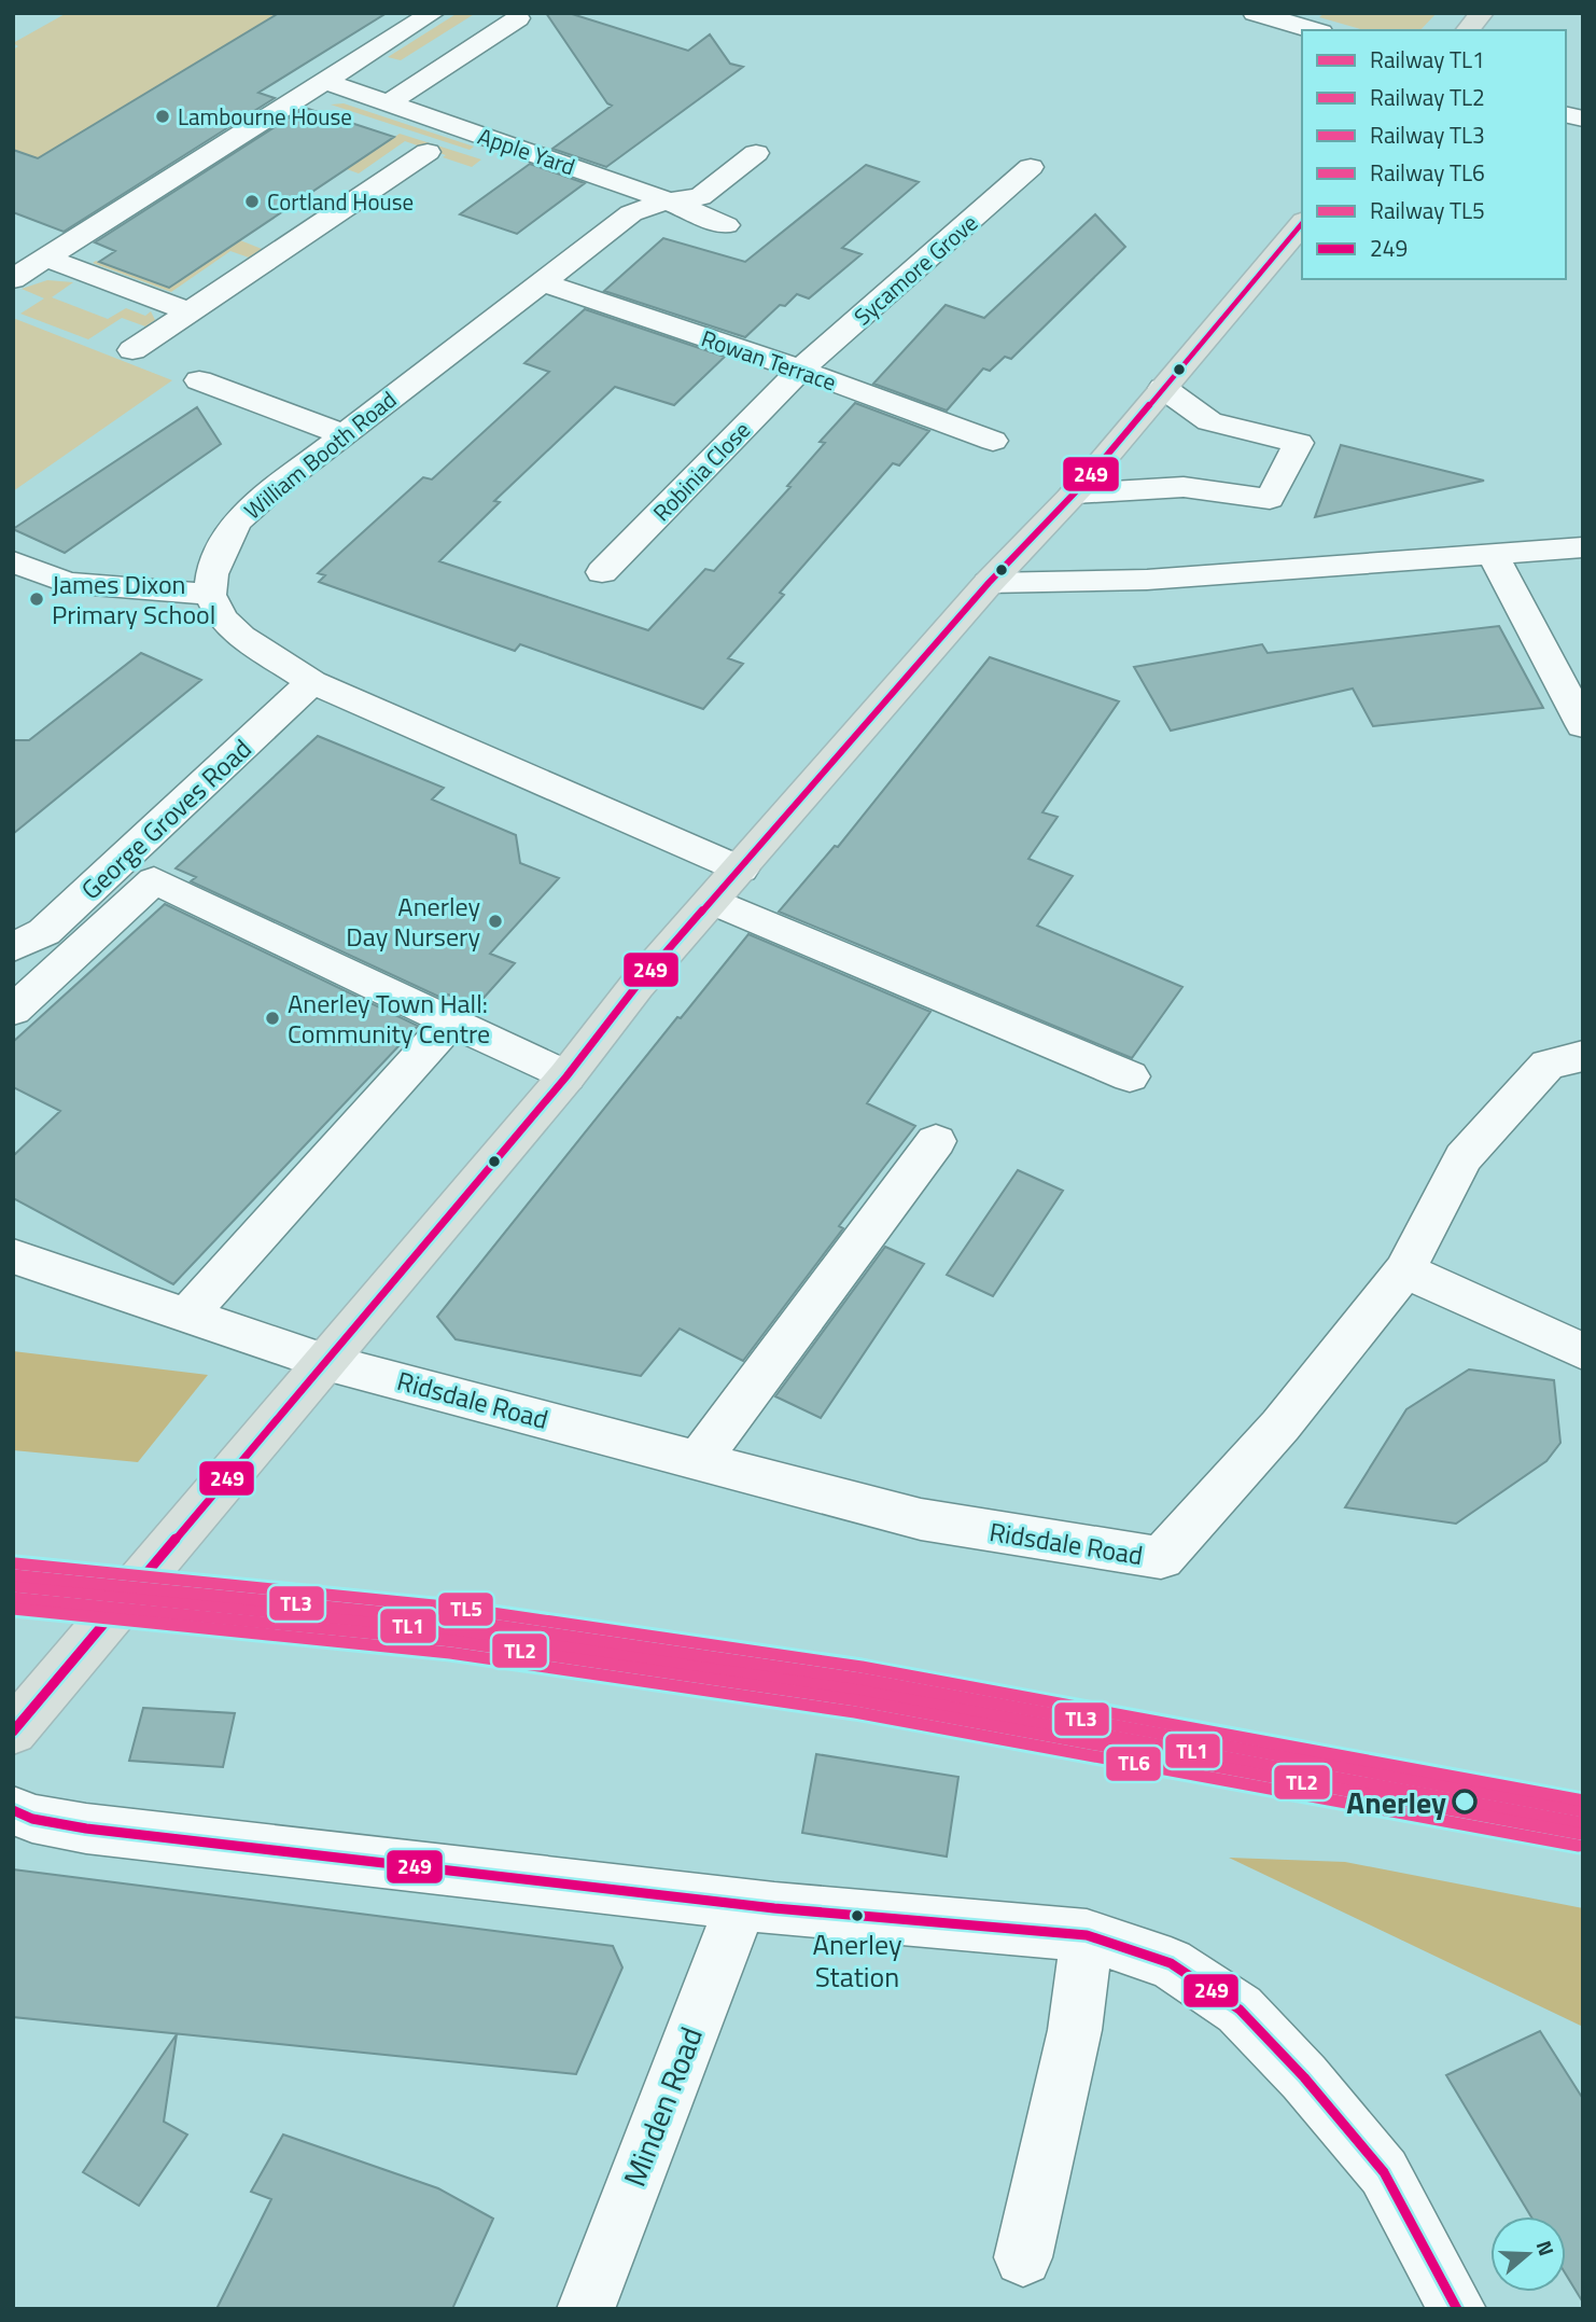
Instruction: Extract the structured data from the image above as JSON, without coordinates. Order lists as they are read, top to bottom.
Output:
{
  "streets": {
    "street": [
      "Apple Yard",
      "Sycamore Grove",
      "Rowan Terrace",
      "William Booth Road",
      "Robinia Close",
      "George Groves Road",
      "Ridsdale Road",
      "Minden Road"
    ]
  },
  "crossings": [
    ["Apple Yard", "William Booth Road"],
    ["Sycamore Grove", "Rowan Terrace"],
    ["Sycamore Grove", "Robinia Close"],
    ["Rowan Terrace", "William Booth Road"],
    ["Rowan Terrace", "Robinia Close"]
  ],
  "places": [
    "Lambourne House",
    "Cortland House",
    "James Dixon Primary School",
    "Anerley Day Nursery",
    "Anerley Town Hall: Community Centre",
    "Anerley",
    "Anerley Station"
  ],
  "lines": [
    "transit line 249",
    "rail line TL5",
    "rail line TL3",
    "rail line TL1",
    "rail line TL2",
    "rail line TL6"
  ],
  "legend": [
    "Railway TL1",
    "Railway TL2",
    "Railway TL3",
    "Railway TL6",
    "Railway TL5",
    "249"
  ],
  "north": "right"
}
